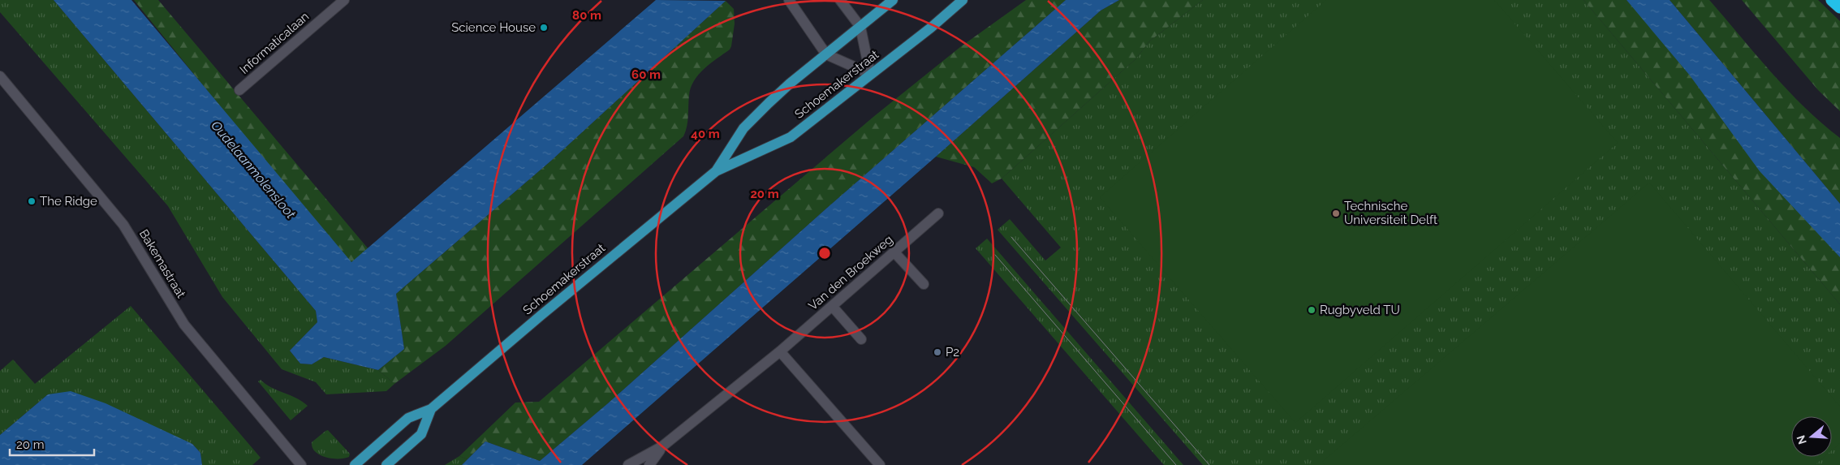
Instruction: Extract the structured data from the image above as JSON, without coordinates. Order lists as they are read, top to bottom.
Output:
{
  "streets": {
    "main road": ["Schoemakerstraat"],
    "street": ["Informaticalaan", "Bakemastraat", "Van den Broekweg"]
  },
  "water": ["Oudelaanmolensloot"],
  "places": [
    "Science House",
    "The Ridge",
    "Technische Universiteit Delft",
    "Rugbyveld TU",
    "P2"
  ],
  "scale_bar": "20 m",
  "north": "left",
  "rings": [
    "80 m",
    "60 m",
    "40 m",
    "20 m"
  ]
}
